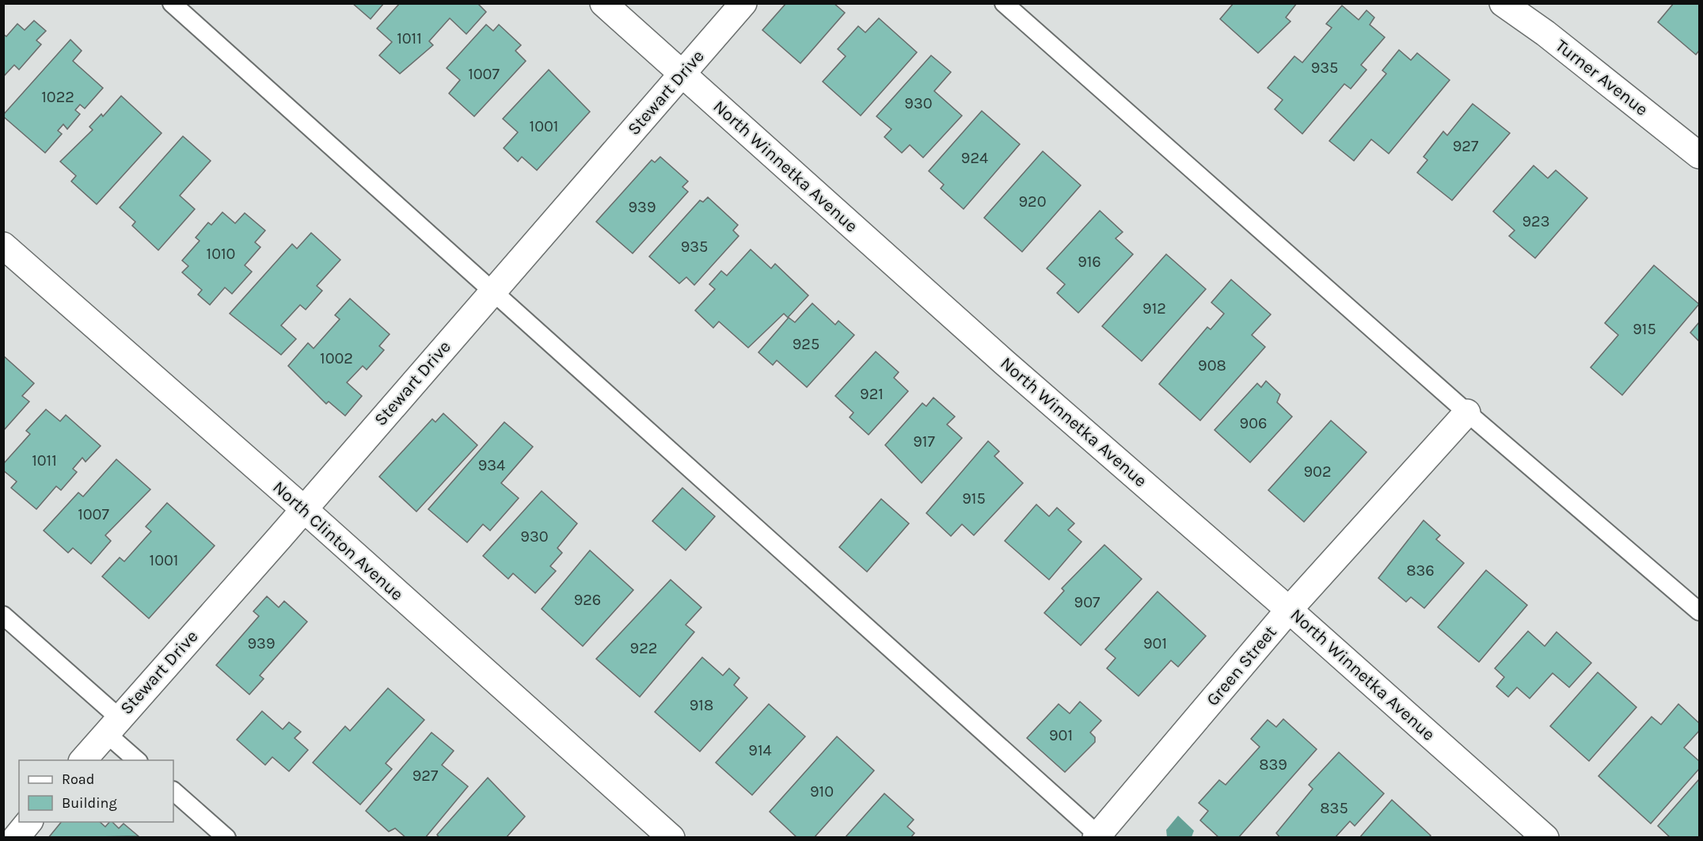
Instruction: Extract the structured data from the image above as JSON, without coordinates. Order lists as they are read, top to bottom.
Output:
{
  "streets": {
    "street": [
      "Turner Avenue",
      "Stewart Drive",
      "North Winnetka Avenue",
      "North Clinton Avenue",
      "Green Street"
    ]
  },
  "crossings": [
    ["Stewart Drive", "North Winnetka Avenue"],
    ["Stewart Drive", "North Clinton Avenue"],
    ["North Winnetka Avenue", "Green Street"]
  ],
  "house_numbers": [
    "1011",
    "935",
    "1007",
    "1022",
    "930",
    "1001",
    "927",
    "924",
    "920",
    "939",
    "923",
    "935",
    "1010",
    "916",
    "912",
    "915",
    "925",
    "1002",
    "908",
    "921",
    "906",
    "917",
    "1011",
    "934",
    "902",
    "915",
    "1007",
    "930",
    "1001",
    "836",
    "926",
    "907",
    "939",
    "901",
    "922",
    "918",
    "901",
    "914",
    "839",
    "927",
    "910",
    "835"
  ],
  "legend": ["Road", "Building"]
}
